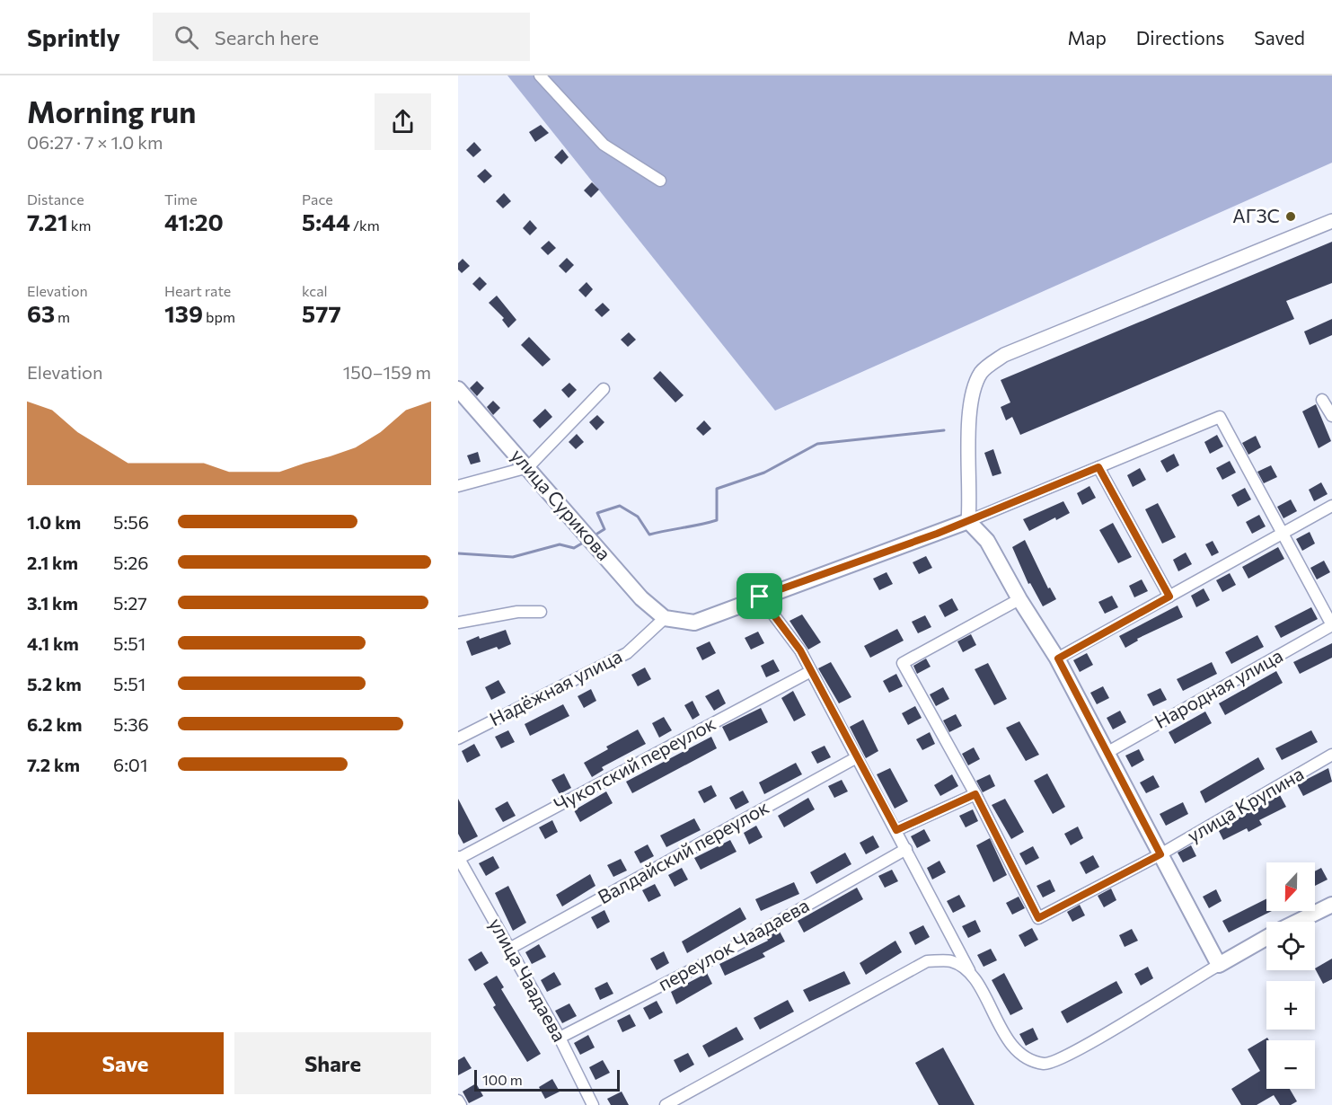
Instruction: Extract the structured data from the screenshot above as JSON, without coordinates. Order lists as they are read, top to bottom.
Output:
{
  "streets": {
    "main road": ["улица Сурикова"],
    "street": [
      "Надёжная улица",
      "Народная улица",
      "Чукотский переулок",
      "улица Крупина",
      "Валдайский переулок",
      "переулок Чаадаева",
      "улица Чаадаева"
    ]
  },
  "crossings": [
    ["улица Сурикова", "Надёжная улица"],
    ["Чукотский переулок", "улица Чаадаева"],
    ["Валдайский переулок", "улица Чаадаева"],
    ["переулок Чаадаева", "улица Чаадаева"]
  ],
  "places": ["АГЗС"],
  "scale_bar": "100 m",
  "north": "bottom",
  "page": {
    "header": "Sprintly",
    "search": "Search here",
    "nav": ["Map", "Directions", "Saved"],
    "heading": ["Morning run", "06:27 · 7 × 1.0 km"],
    "stats": [
      ["Distance", "7.21 km"],
      ["Time", "41:20"],
      ["Pace", "5:44 /km"],
      ["Elevation", "63 m"],
      ["Heart rate", "139 bpm"],
      ["kcal", "577"]
    ],
    "chart": ["Elevation", "150–159 m"],
    "list": [
      {
        "name": "1.0 km",
        "note": "5:56"
      },
      {
        "name": "2.1 km",
        "note": "5:26"
      },
      {
        "name": "3.1 km",
        "note": "5:27"
      },
      {
        "name": "4.1 km",
        "note": "5:51"
      },
      {
        "name": "5.2 km",
        "note": "5:51"
      },
      {
        "name": "6.2 km",
        "note": "5:36"
      },
      {
        "name": "7.2 km",
        "note": "6:01"
      }
    ],
    "map_buttons": ["+", "−"],
    "buttons": ["Save", "Share"],
    "scale": "100 m"
  }
}
